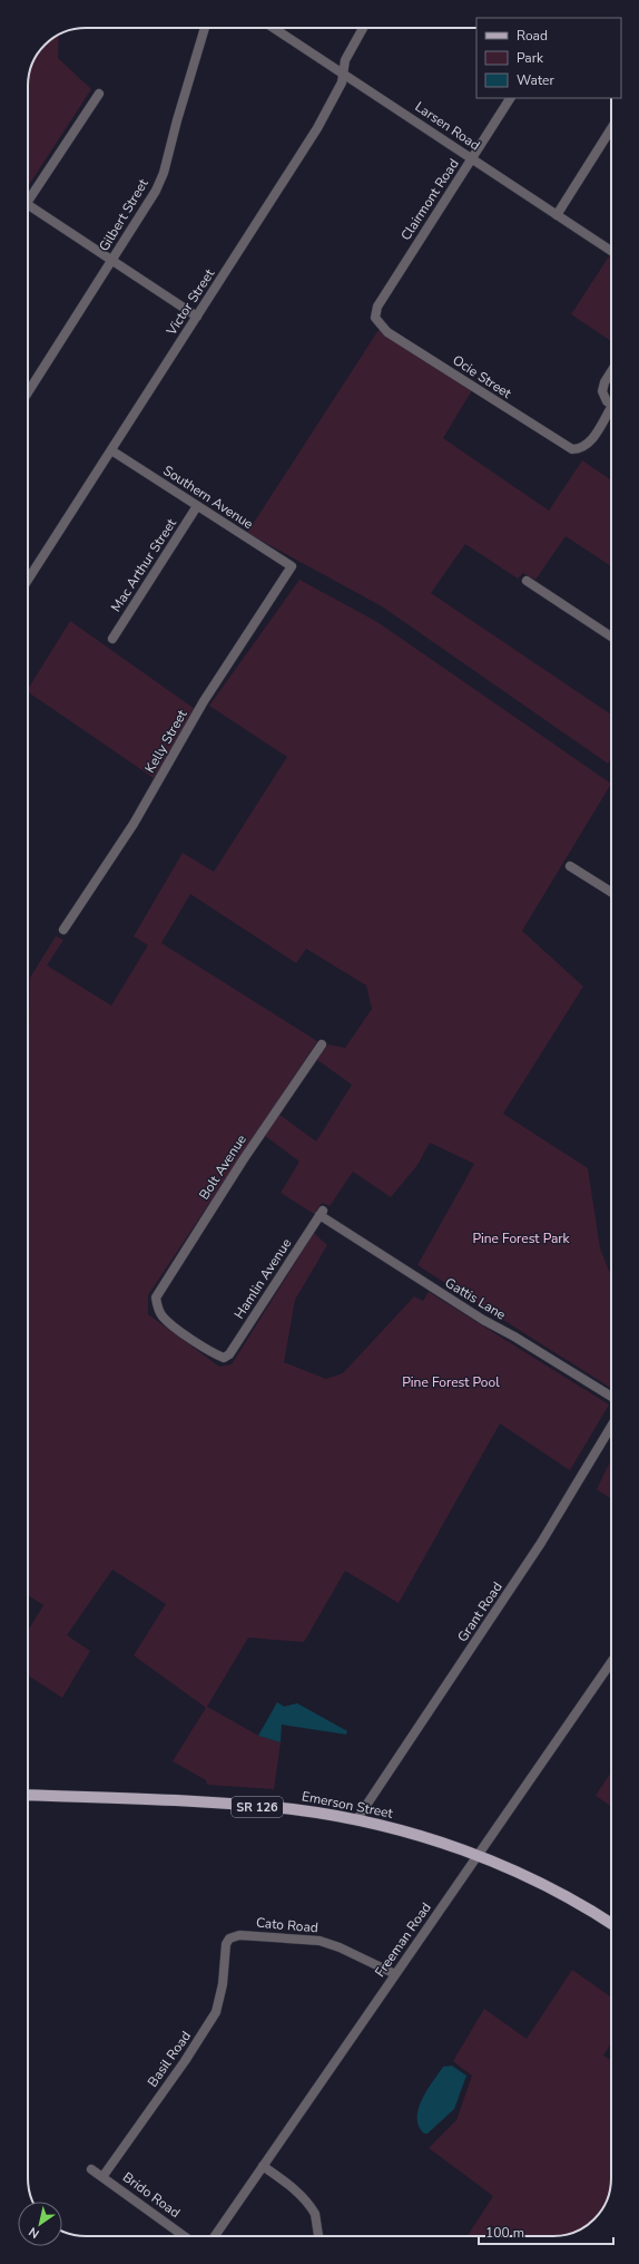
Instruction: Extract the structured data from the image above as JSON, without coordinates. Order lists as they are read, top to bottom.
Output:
{
  "streets": {
    "main road": ["Emerson Street", "SR 126"],
    "street": [
      "Larsen Road",
      "Clairmont Road",
      "Gilbert Street",
      "Victor Street",
      "Ocie Street",
      "Southern Avenue",
      "Mac Arthur Street",
      "Kelly Street",
      "Bolt Avenue",
      "Hamlin Avenue",
      "Gattis Lane",
      "Grant Road",
      "Cato Road",
      "Freeman Road",
      "Basil Road",
      "Brido Road"
    ]
  },
  "crossings": [
    ["Larsen Road", "Clairmont Road"],
    ["Larsen Road", "Victor Street"],
    ["Clairmont Road", "Ocie Street"],
    ["Victor Street", "Southern Avenue"],
    ["Southern Avenue", "Mac Arthur Street"],
    ["Southern Avenue", "Kelly Street"],
    ["Bolt Avenue", "Hamlin Avenue"],
    ["Hamlin Avenue", "Gattis Lane"],
    ["Grant Road", "Emerson Street"],
    ["Emerson Street", "Freeman Road"],
    ["Cato Road", "Freeman Road"],
    ["Cato Road", "Basil Road"],
    ["Basil Road", "Brido Road"]
  ],
  "parks": ["Pine Forest Park", "Pine Forest Pool"],
  "legend": ["Road", "Park", "Water"],
  "scale_bar": "100 m",
  "north": "bottom left"
}
